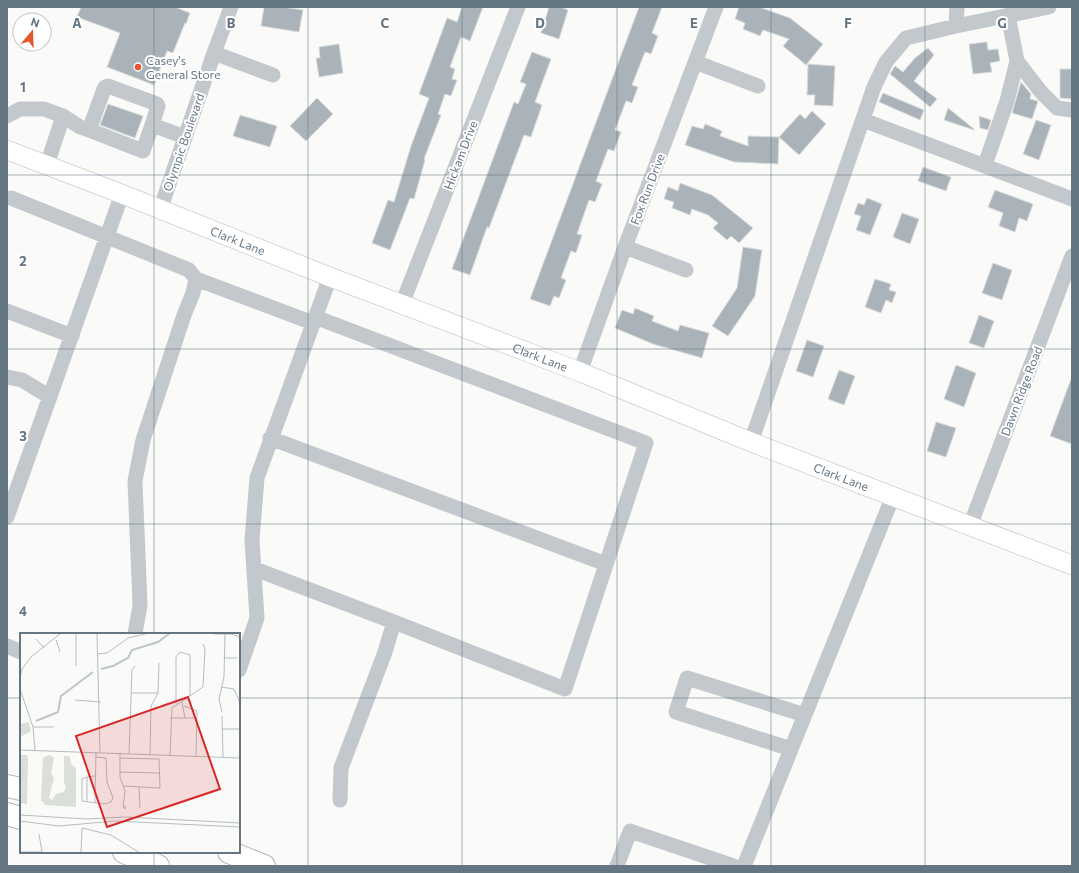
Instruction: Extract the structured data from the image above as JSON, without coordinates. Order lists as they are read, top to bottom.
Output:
{
  "streets": {
    "main road": ["Clark Lane"],
    "street": [
      "Olympic Boulevard",
      "Hickam Drive",
      "Fox Run Drive",
      "Dawn Ridge Road"
    ]
  },
  "crossings": [
    ["Olympic Boulevard", "Clark Lane"],
    ["Hickam Drive", "Clark Lane"],
    ["Fox Run Drive", "Clark Lane"],
    ["Clark Lane", "Dawn Ridge Road"]
  ],
  "places": ["Casey's General Store"],
  "north": "top",
  "grid": {
    "columns": [
      "A",
      "B",
      "C",
      "D",
      "E",
      "F",
      "G"
    ],
    "rows": [
      "1",
      "2",
      "3",
      "4"
    ]
  }
}
